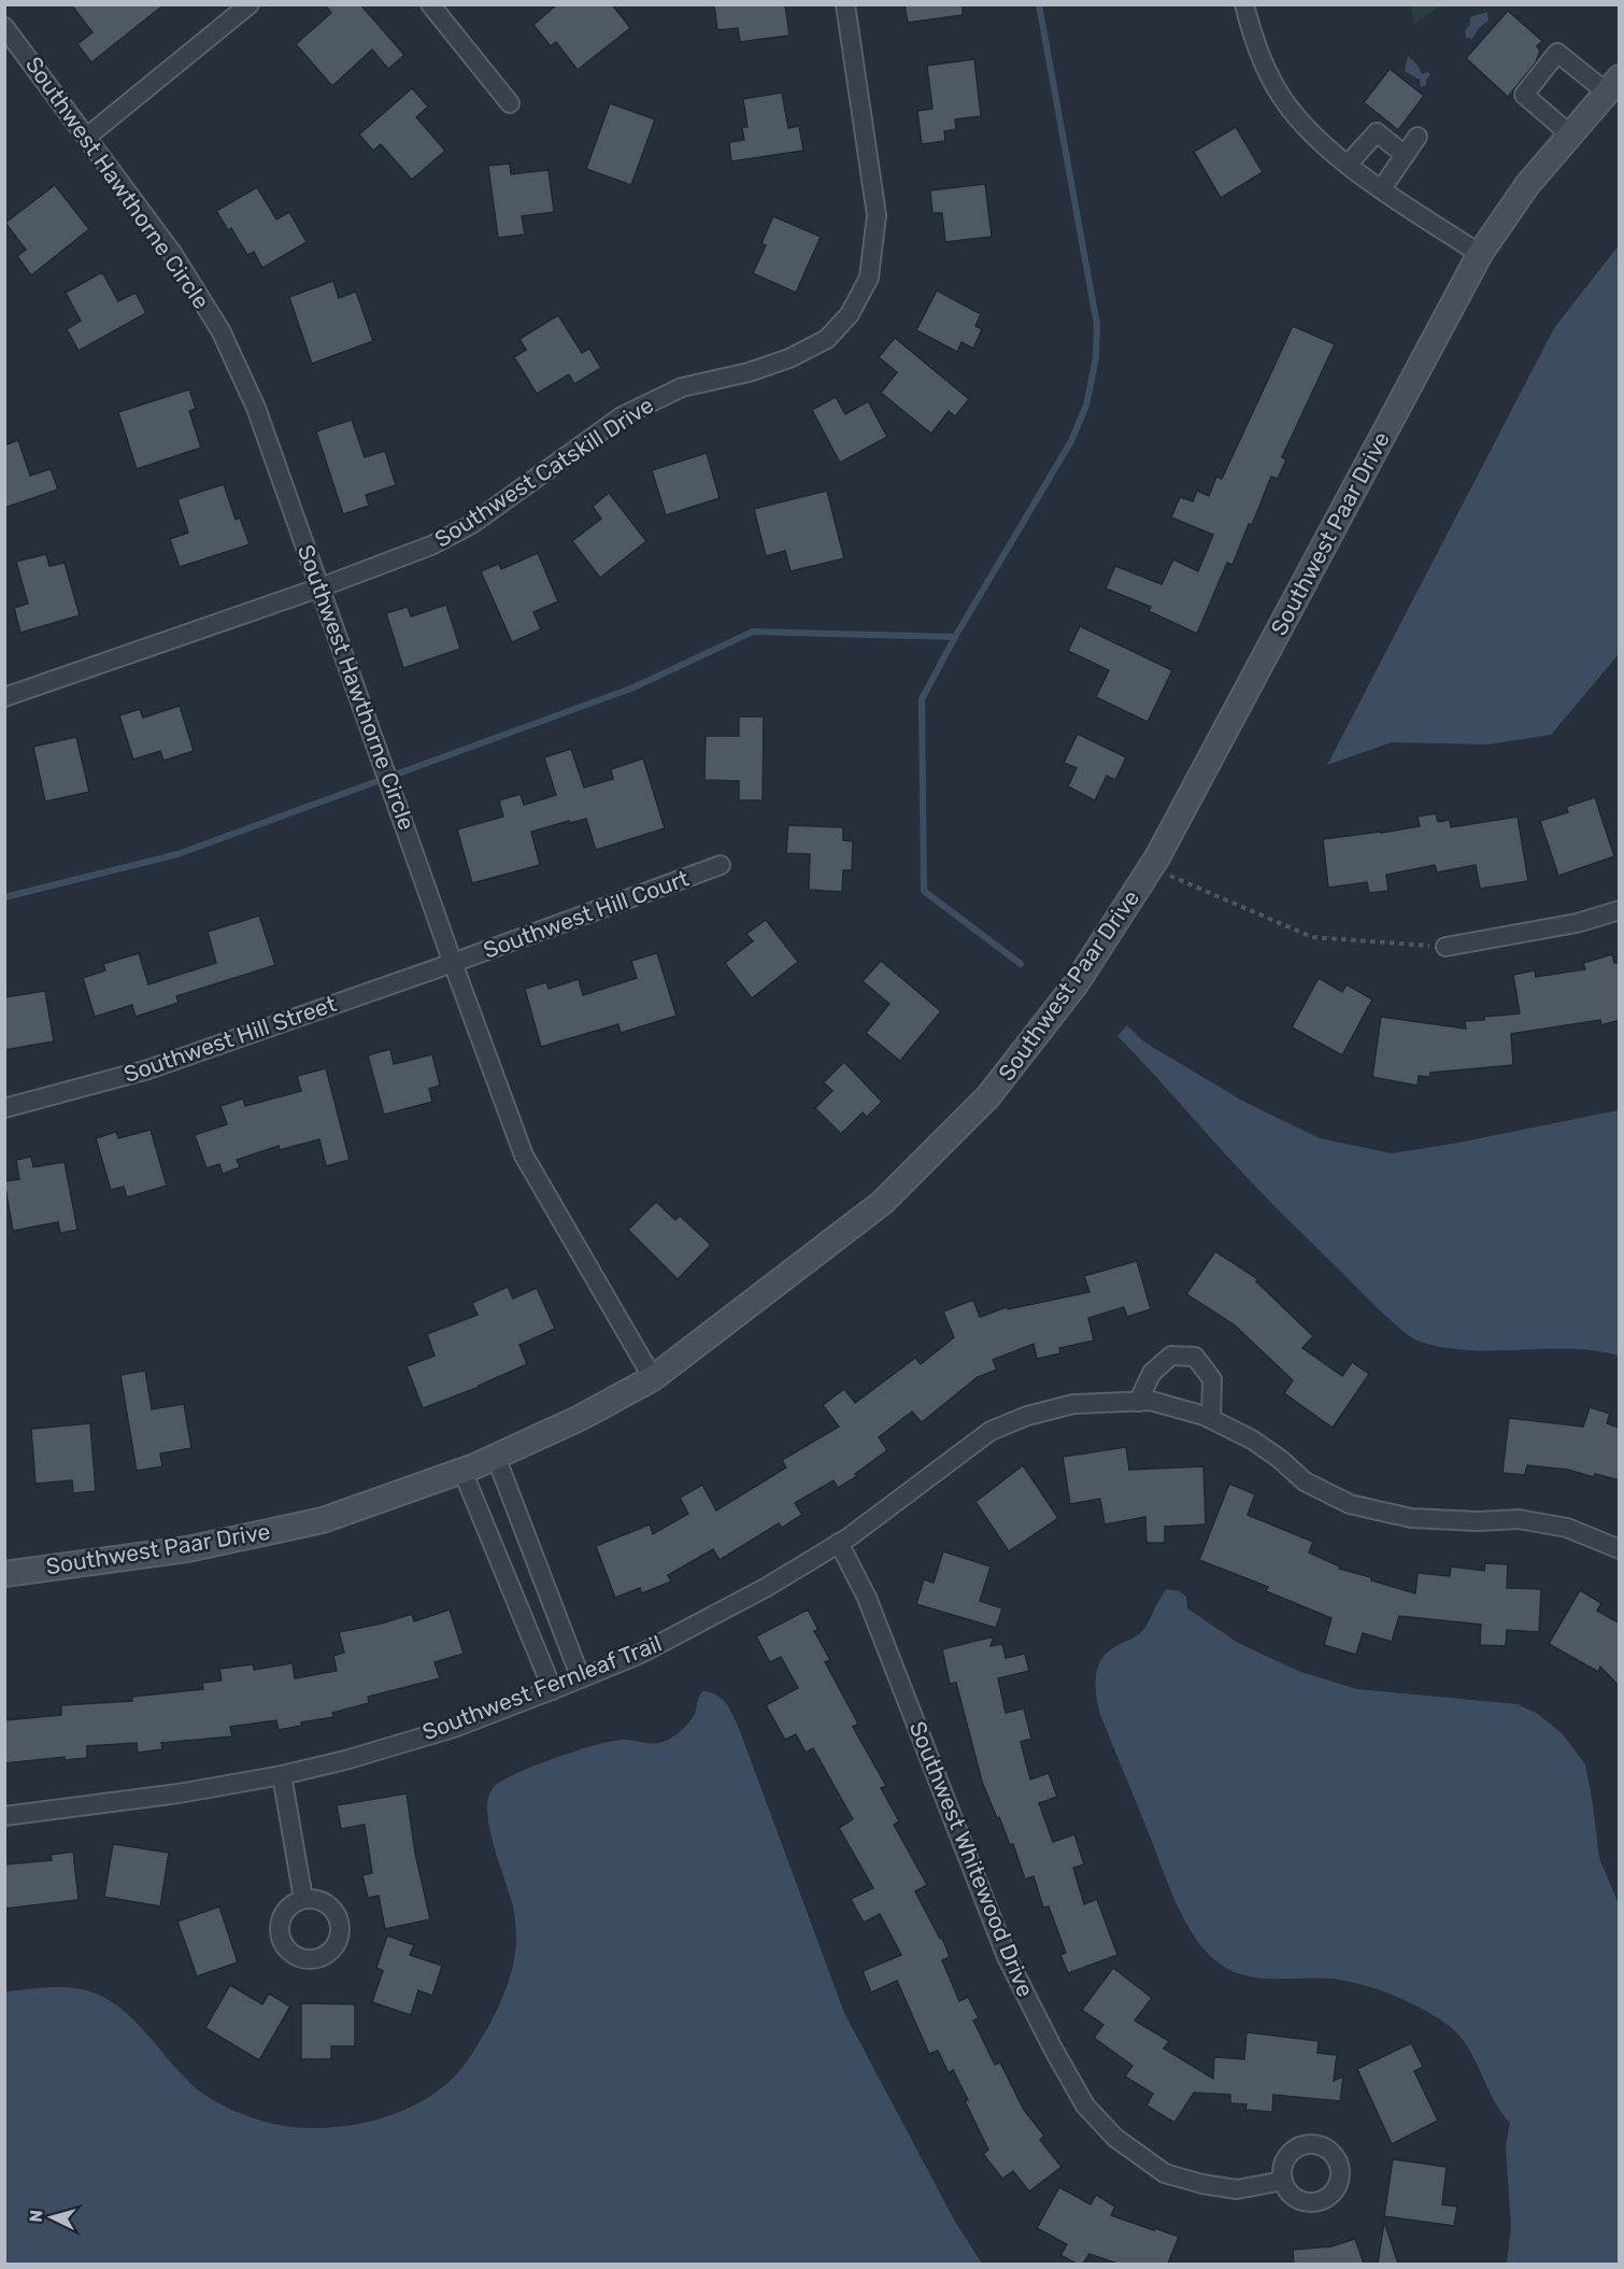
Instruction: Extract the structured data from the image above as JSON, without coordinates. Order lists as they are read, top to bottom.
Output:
{
  "streets": {
    "street": [
      "Southwest Hawthorne Circle",
      "Southwest Catskill Drive",
      "Southwest Paar Drive",
      "Southwest Hill Court",
      "Southwest Hill Street",
      "Southwest Fernleaf Trail",
      "Southwest Whitewood Drive"
    ]
  },
  "crossings": [
    ["Southwest Hawthorne Circle", "Southwest Catskill Drive"],
    ["Southwest Hawthorne Circle", "Southwest Paar Drive"],
    ["Southwest Hawthorne Circle", "Southwest Hill Court"],
    ["Southwest Hawthorne Circle", "Southwest Hill Street"],
    ["Southwest Hill Court", "Southwest Hill Street"],
    ["Southwest Fernleaf Trail", "Southwest Whitewood Drive"]
  ],
  "north": "left"
}
